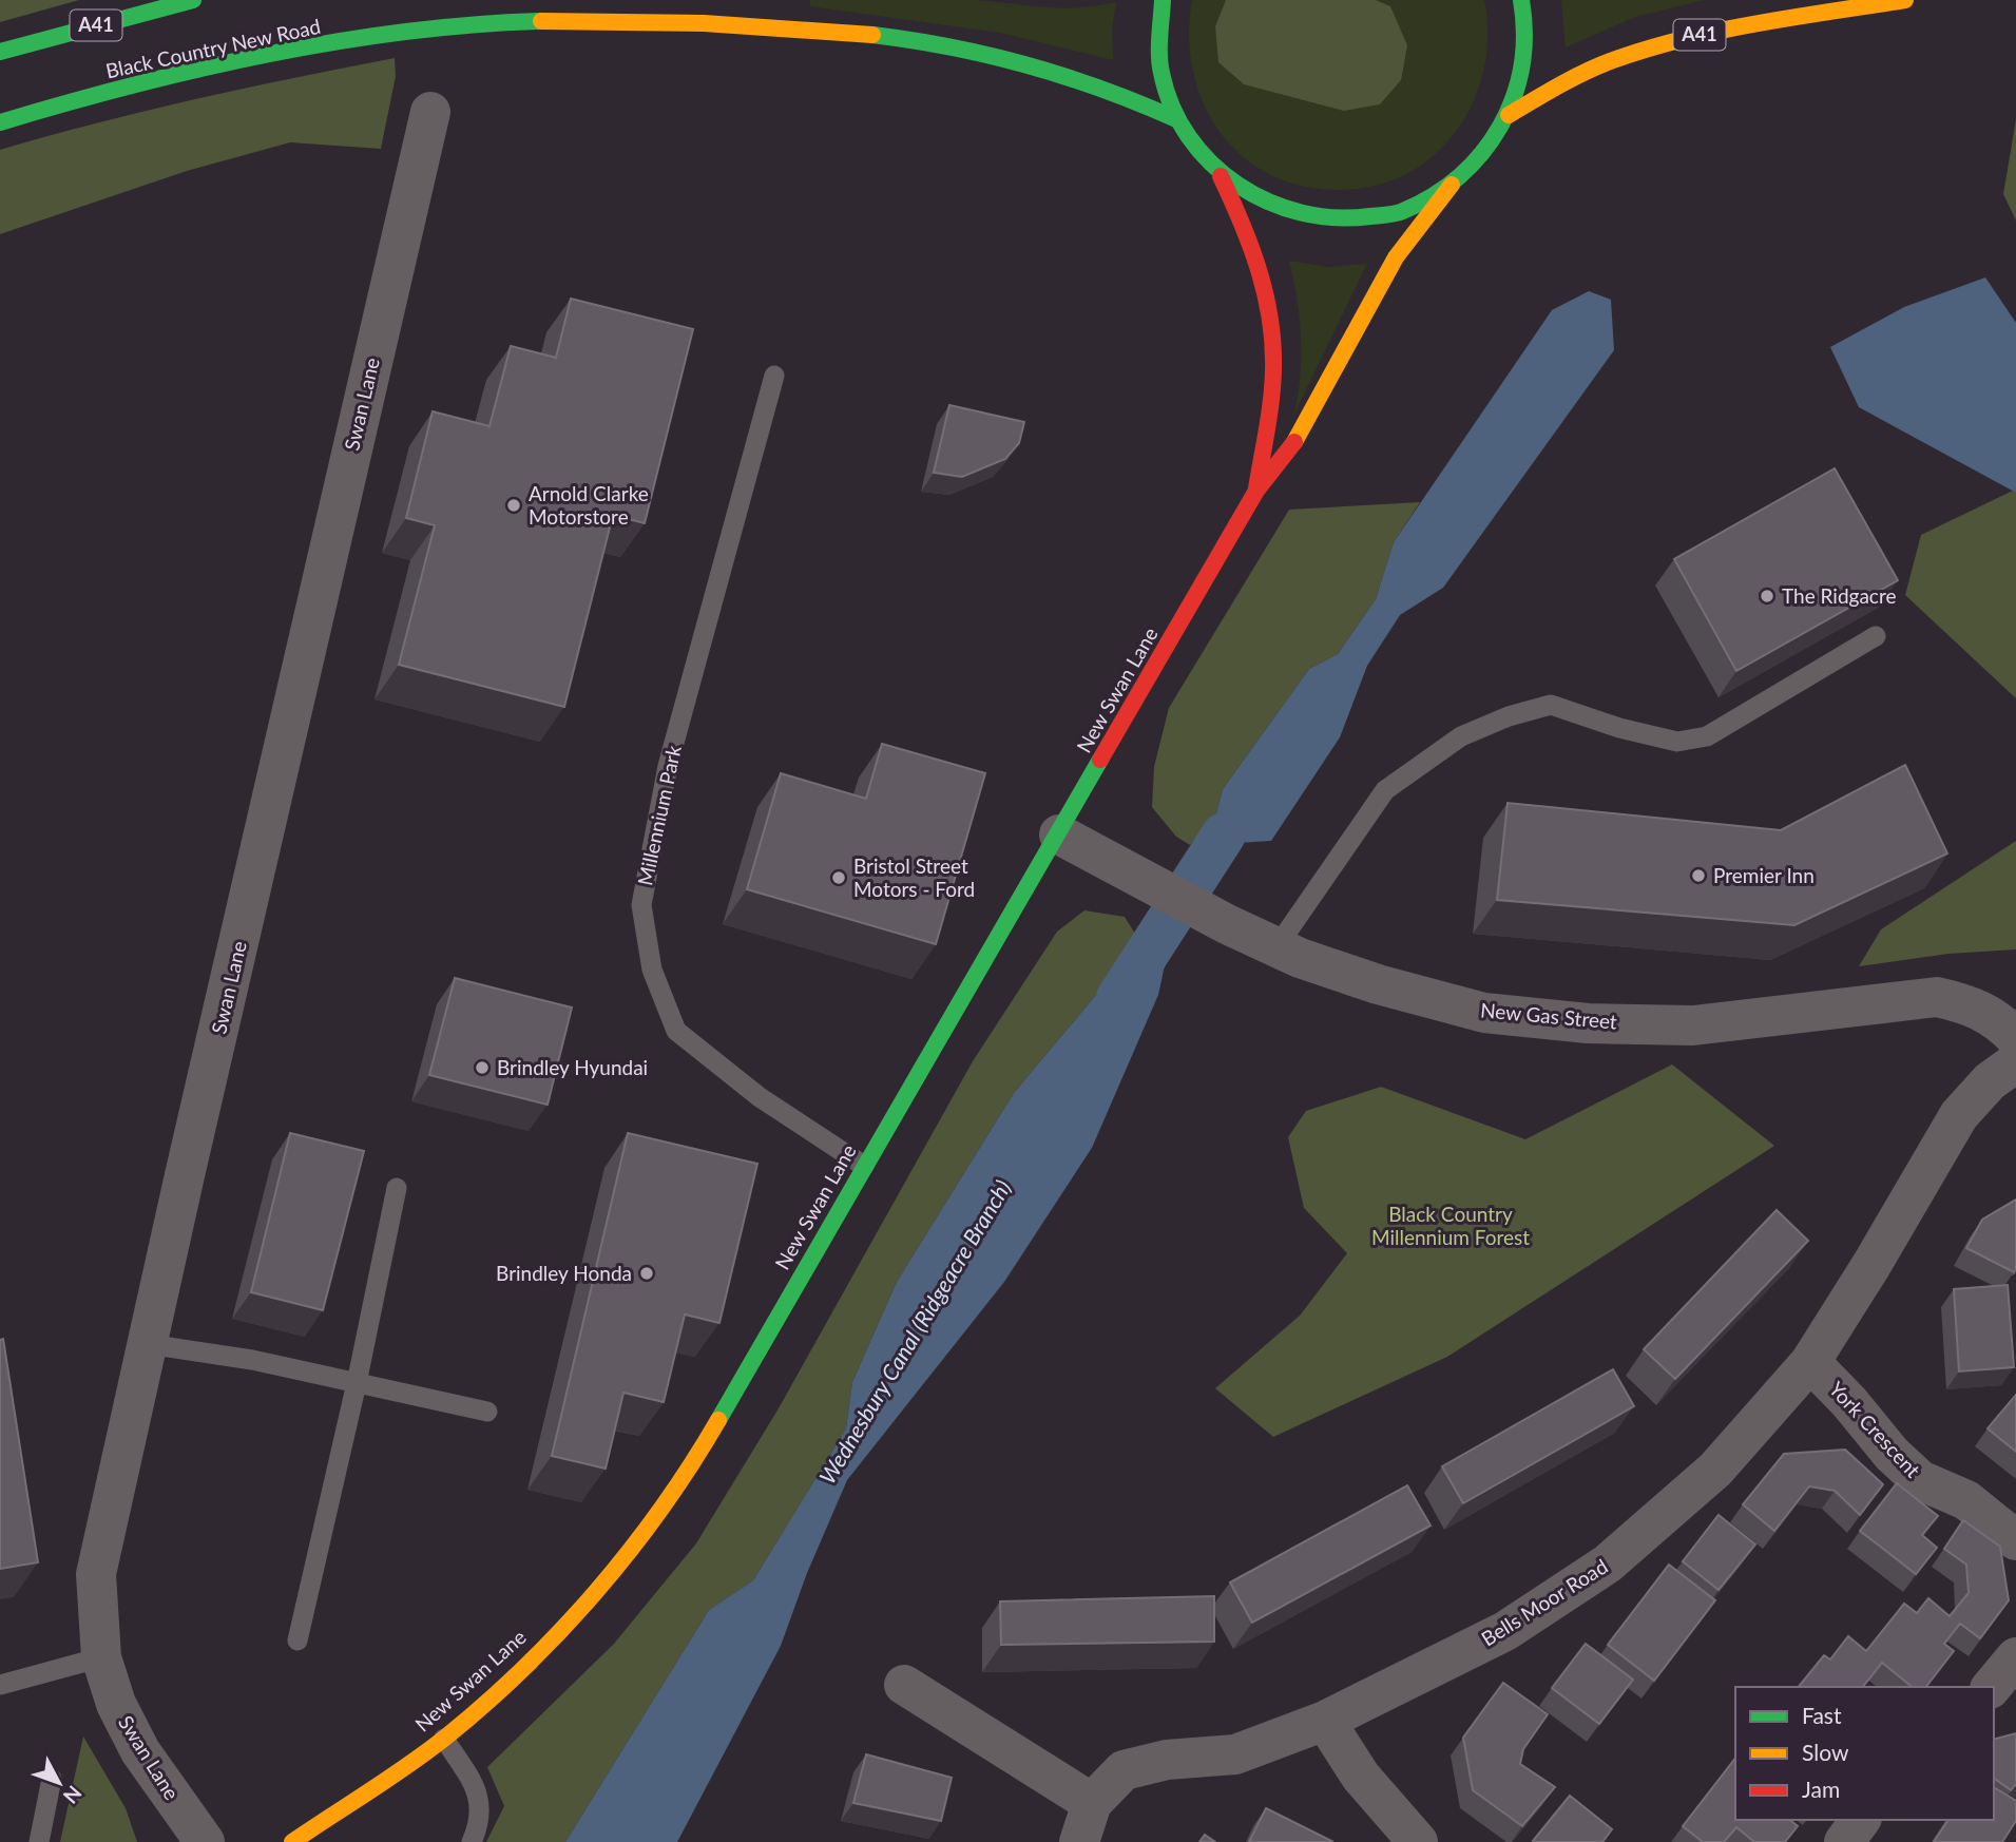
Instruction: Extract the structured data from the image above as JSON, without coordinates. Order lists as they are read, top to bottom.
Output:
{
  "streets": {
    "main road": ["A41", "Black Country New Road", "New Swan Lane"],
    "street": [
      "Swan Lane",
      "New Gas Street",
      "York Crescent",
      "Bells Moor Road"
    ],
    "lane": ["Millennium Park"]
  },
  "crossings": [
    ["New Swan Lane", "Millennium Park"],
    ["New Swan Lane", "New Gas Street"],
    ["York Crescent", "Bells Moor Road"]
  ],
  "water": ["Wednesbury Canal (Ridgeacre Branch)"],
  "parks": ["Black Country Millennium Forest"],
  "places": [
    "Arnold Clarke Motorstore",
    "The Ridgacre",
    "Premier Inn",
    "Bristol Street Motors - Ford",
    "Brindley Hyundai",
    "Brindley Honda"
  ],
  "legend": ["Fast", "Slow", "Jam"],
  "north": "bottom right"
}
